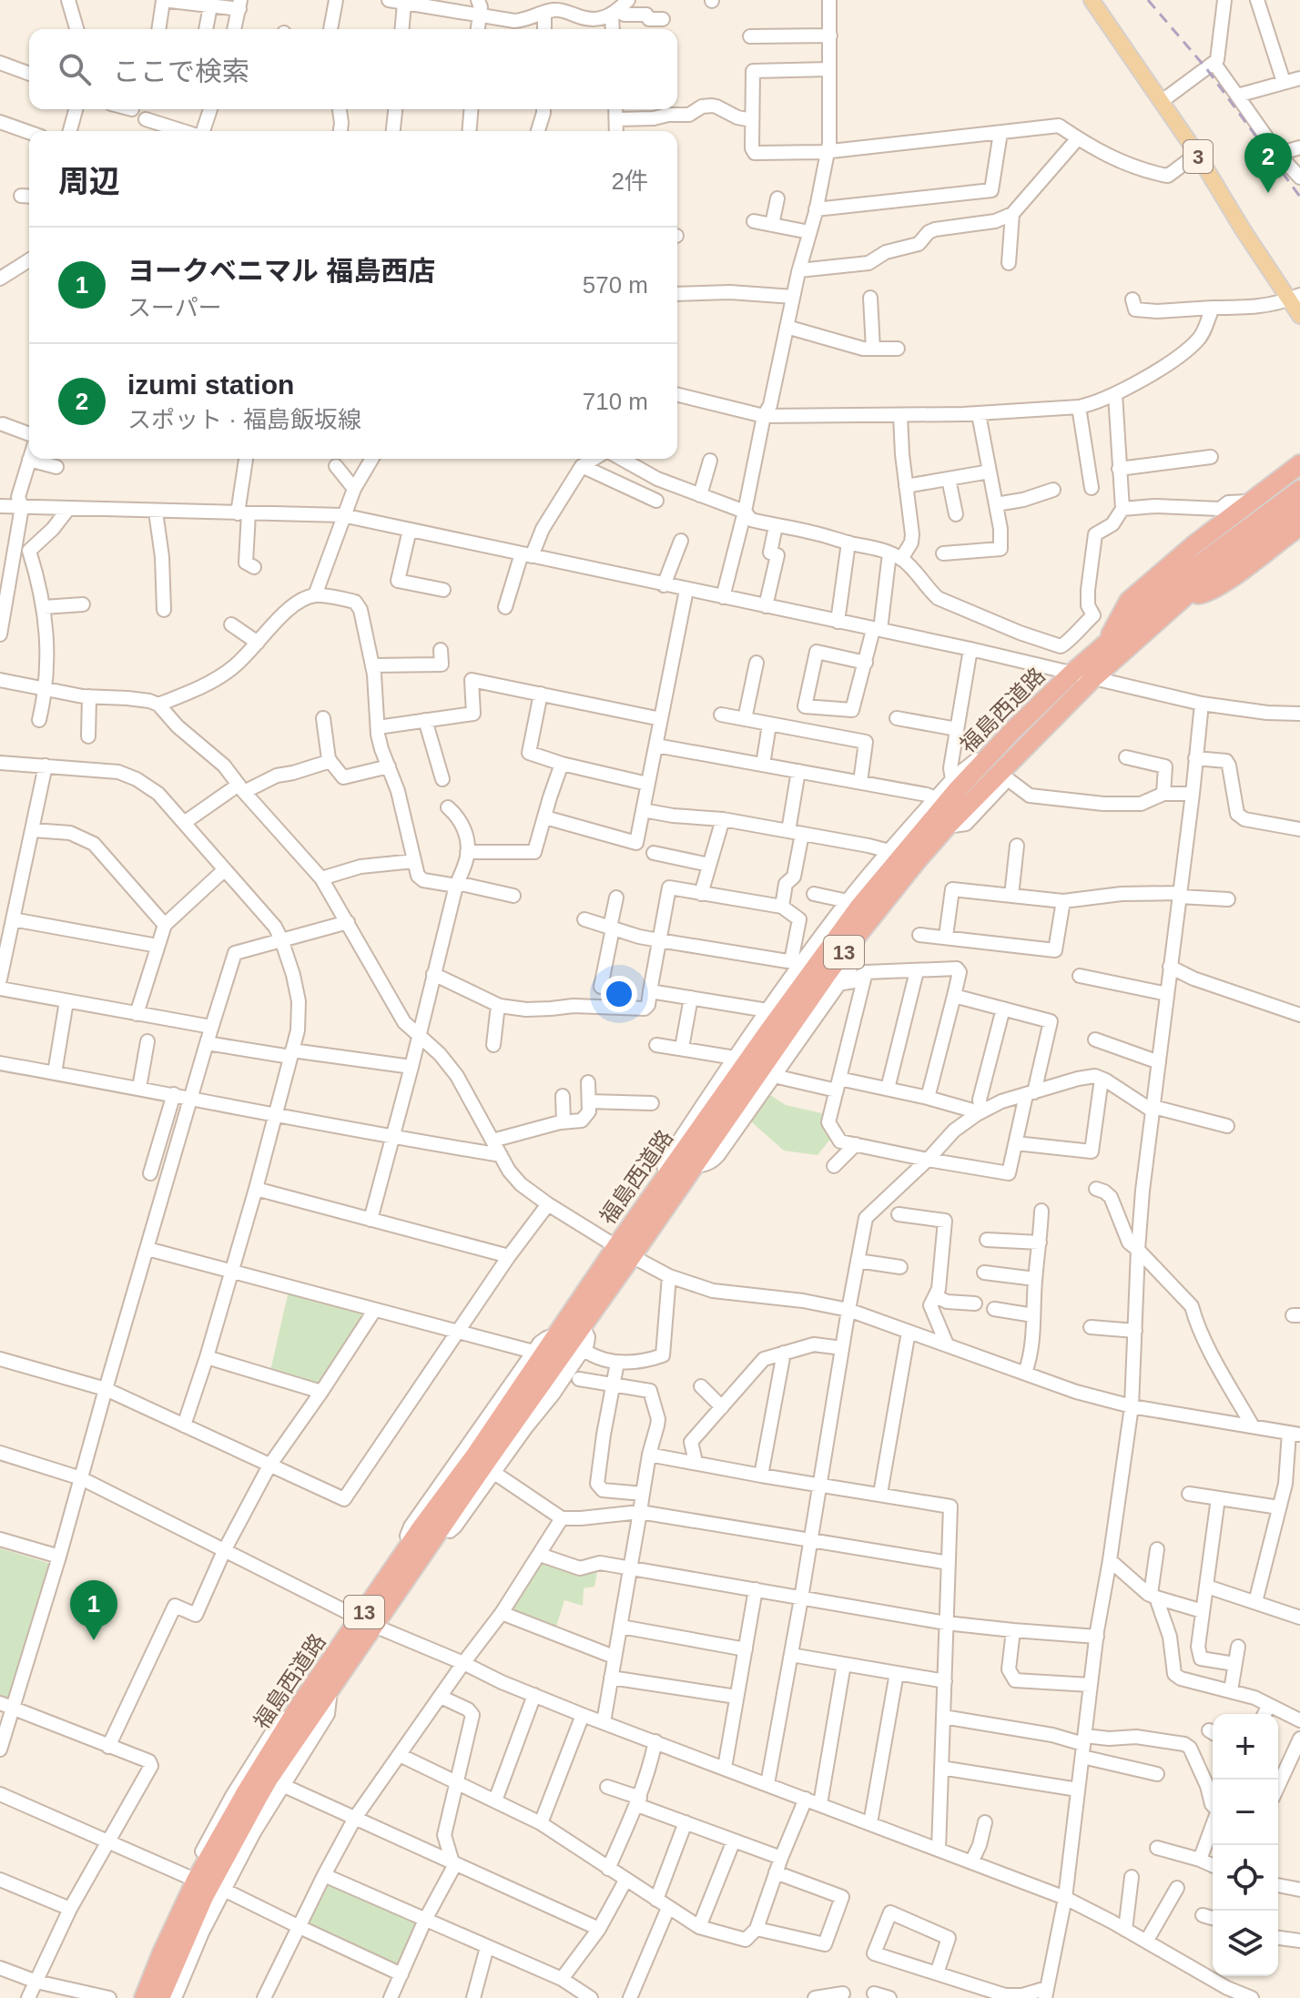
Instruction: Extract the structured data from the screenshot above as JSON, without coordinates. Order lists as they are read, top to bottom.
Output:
{
  "streets": {
    "highway": ["福島西道路", "13"],
    "main road": ["3"]
  },
  "page": {
    "search": "ここで検索",
    "heading": ["周辺", "2件"],
    "pins": ["2", "1"],
    "list": [
      {
        "mark": "1",
        "name": "ヨークベニマル 福島西店",
        "note": "スーパー",
        "value": "570 m"
      },
      {
        "mark": "2",
        "name": "izumi station",
        "note": "スポット · 福島飯坂線",
        "value": "710 m"
      }
    ],
    "map_buttons": ["+", "−"]
  }
}
